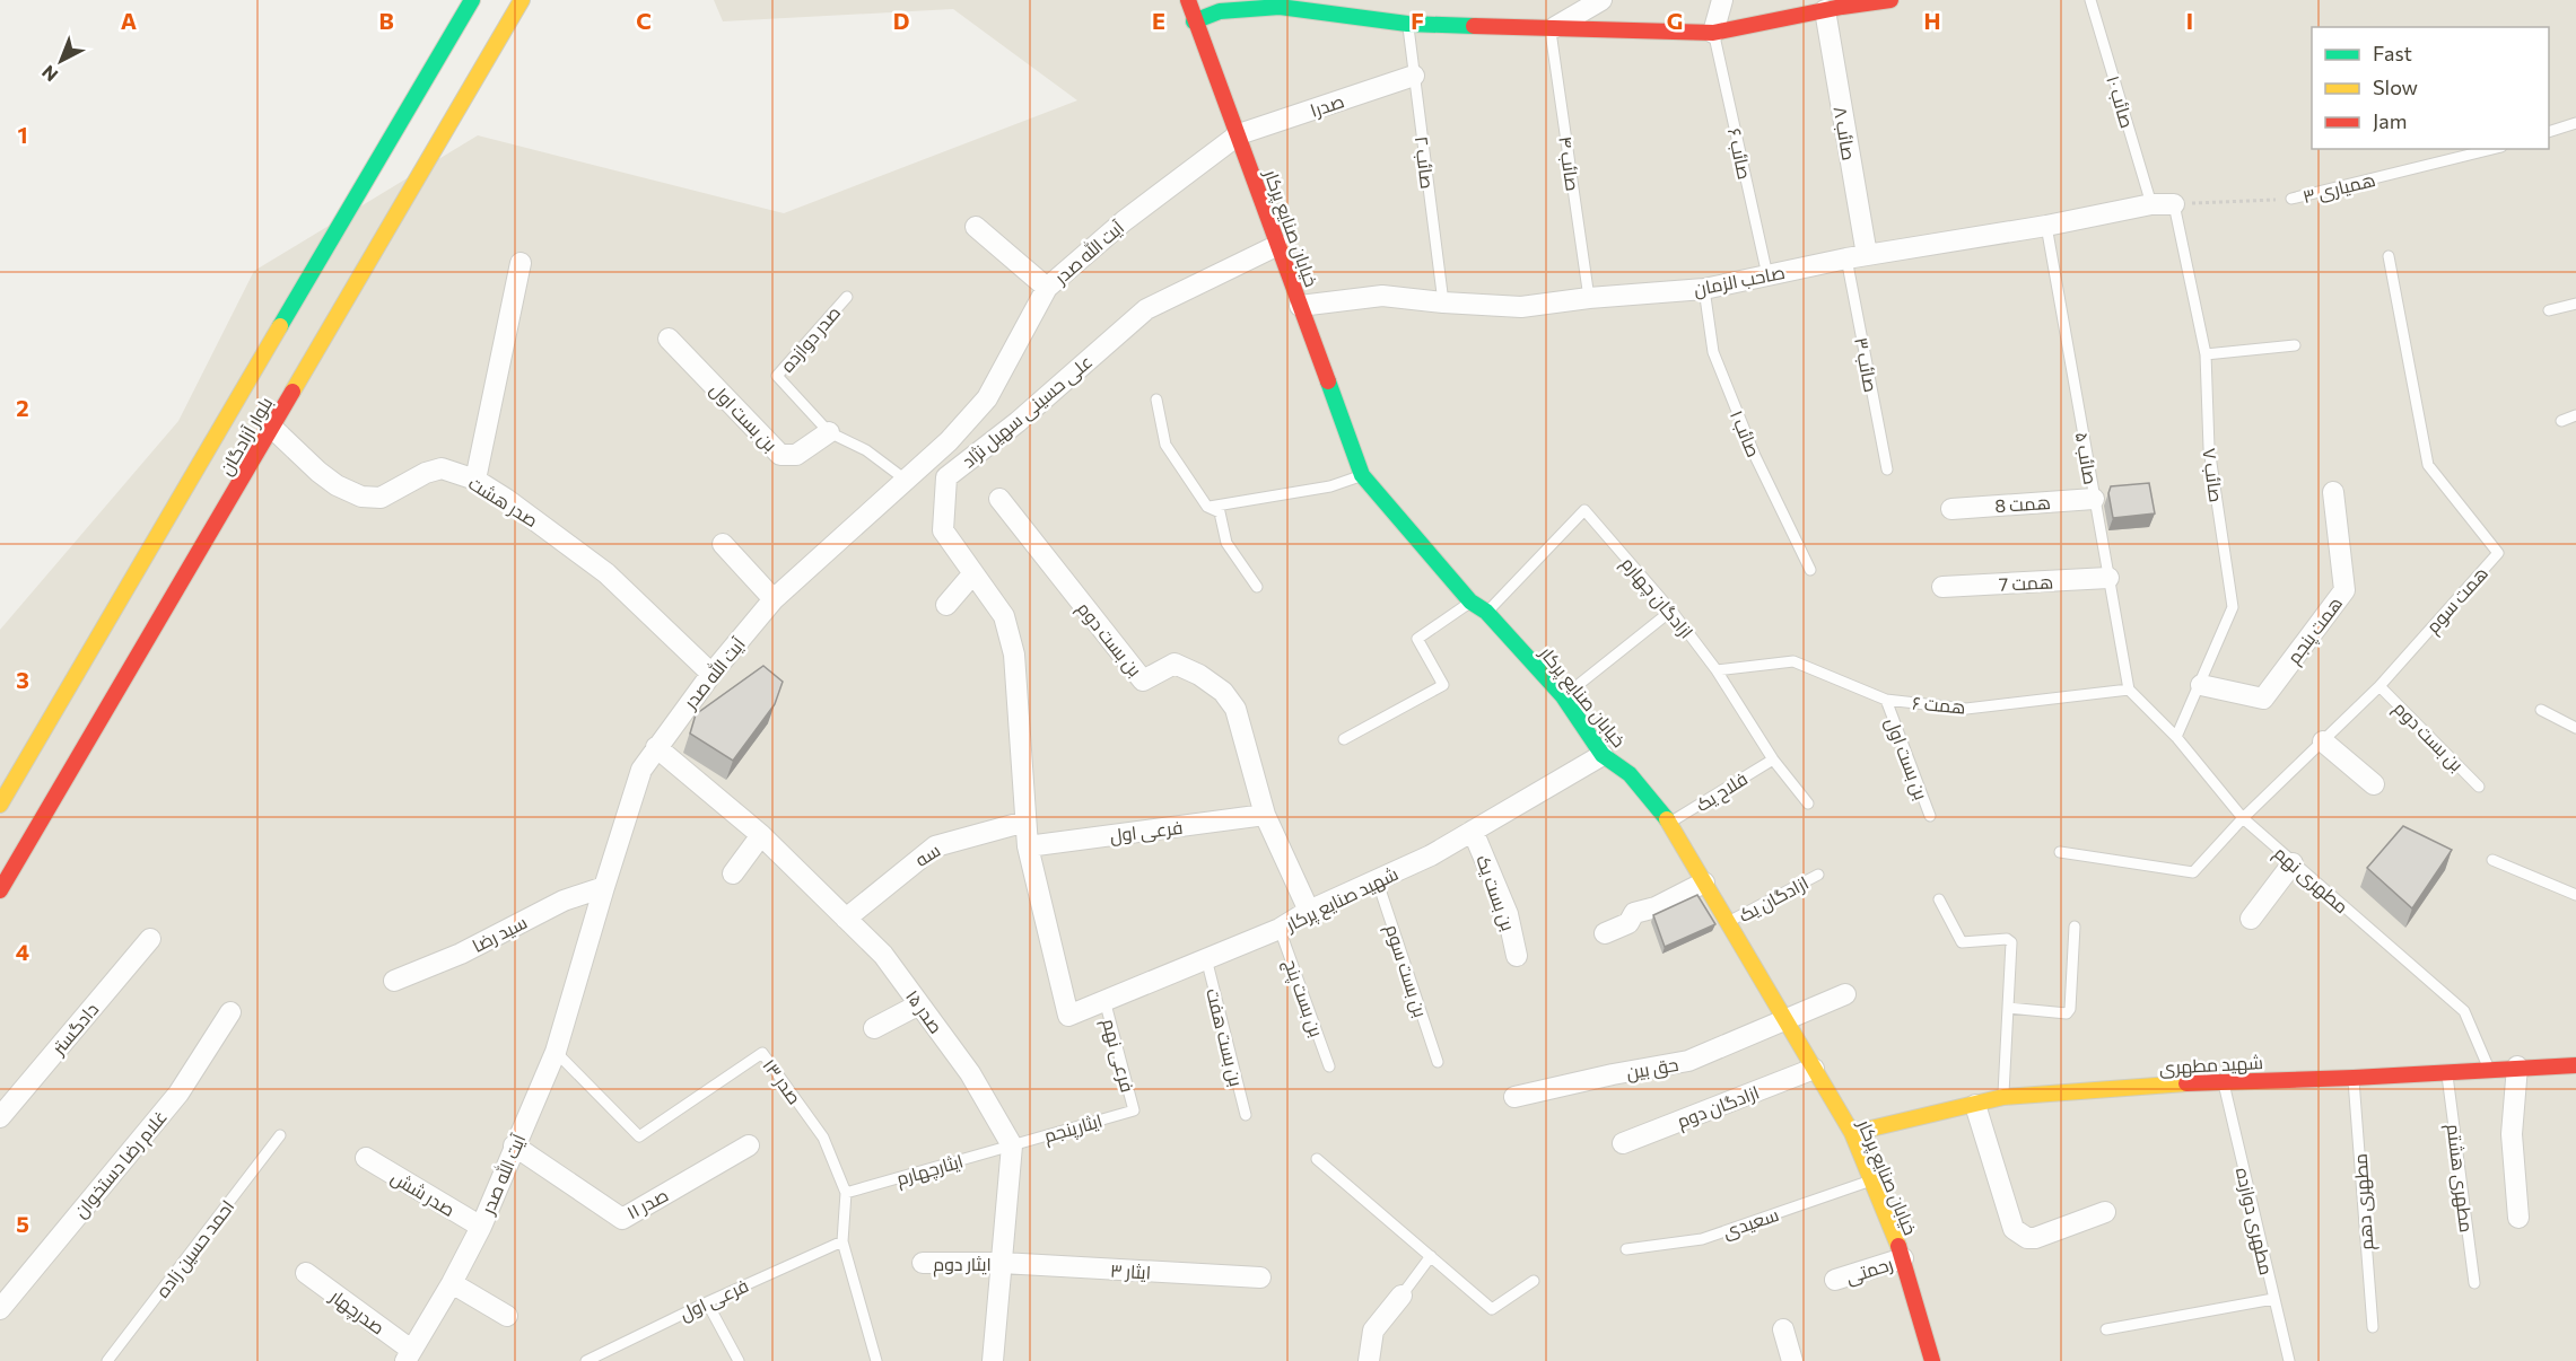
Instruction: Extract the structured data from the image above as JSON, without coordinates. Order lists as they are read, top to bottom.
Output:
{
  "streets": {
    "main road": ["خیابان صنایع پرکار", "بلوار آزادگان", "شهید مطهری"],
    "street": [
      "صدرا",
      "صائب ۸",
      "آیت الله صدر",
      "صاحب الزمان",
      "علی حسینی سهیل نژاد",
      "بن بست اول",
      "صدر هشت",
      "همت 8",
      "همت 7",
      "همت پنجم",
      "بن بست دوم",
      "فرعی اول",
      "سه",
      "بن بست یک",
      "شهید صنایع پرکار",
      "سید رضا",
      "صدر ۱۵",
      "دادگستر",
      "حق بین",
      "ازادگان دوم",
      "غلام رضا دستخوان",
      "صدر شش",
      "صدر ۱۱",
      "ایثار دوم",
      "رحمتی",
      "ایثار ۳",
      "صدرچهار"
    ],
    "lane": [
      "صائب ۱۰",
      "صائب ۶",
      "صائب ۲",
      "صائب ۴",
      "همیاری ۳",
      "صدر دوازده",
      "صائب ۳",
      "صائب ۱",
      "صائب ۵",
      "صائب ۷",
      "ازادگان چهارم",
      "همت سوم",
      "همت ۶",
      "فلاح یک",
      "مطهری نهم",
      "ازادگان یک",
      "بن بست سوم",
      "بن بست پنج",
      "بن بست هفت",
      "فرعی نهم",
      "صدر ۱۳",
      "ایثارپنجم",
      "ایثارچهارم",
      "مطهری هشتم",
      "مطهری دهم",
      "مطهری دوازده",
      "سعیدی",
      "احمد حسین زاده"
    ]
  },
  "crossings": [
    ["صائب ۱۰", "صاحب الزمان"],
    ["صدرا", "صائب ۲"],
    ["صدرا", "خیابان صنایع پرکار"],
    ["صدرا", "آیت الله صدر"],
    ["صائب ۸", "صاحب الزمان"],
    ["صائب ۶", "صاحب الزمان"],
    ["صائب ۲", "صاحب الزمان"],
    ["صائب ۴", "صاحب الزمان"],
    ["همیاری ۳", "صاحب الزمان"],
    ["همیاری ۳", "صائب ۷"],
    ["خیابان صنایع پرکار", "آیت الله صدر"],
    ["خیابان صنایع پرکار", "صاحب الزمان"],
    ["خیابان صنایع پرکار", "علی حسینی سهیل نژاد"],
    ["خیابان صنایع پرکار", "ازادگان چهارم"],
    ["خیابان صنایع پرکار", "فلاح یک"],
    ["خیابان صنایع پرکار", "شهید صنایع پرکار"],
    ["خیابان صنایع پرکار", "ازادگان یک"],
    ["خیابان صنایع پرکار", "شهید مطهری"],
    ["خیابان صنایع پرکار", "حق بین"],
    ["خیابان صنایع پرکار", "ازادگان دوم"],
    ["خیابان صنایع پرکار", "سعیدی"],
    ["خیابان صنایع پرکار", "رحمتی"],
    ["آیت الله صدر", "صدر دوازده"],
    ["آیت الله صدر", "صدر هشت"],
    ["آیت الله صدر", "سید رضا"],
    ["آیت الله صدر", "صدر ۱۵"],
    ["آیت الله صدر", "صدر ۱۳"],
    ["آیت الله صدر", "صدر شش"],
    ["آیت الله صدر", "صدر ۱۱"],
    ["آیت الله صدر", "صدرچهار"],
    ["صاحب الزمان", "صائب ۳"],
    ["صاحب الزمان", "صائب ۱"],
    ["صاحب الزمان", "صائب ۵"],
    ["صاحب الزمان", "صائب ۷"],
    ["صدر دوازده", "بن بست اول"],
    ["علی حسینی سهیل نژاد", "فرعی اول"],
    ["علی حسینی سهیل نژاد", "سه"],
    ["علی حسینی سهیل نژاد", "شهید صنایع پرکار"],
    ["بن بست اول", "همت ۶"],
    ["بلوار آزادگان", "صدر هشت"],
    ["صائب ۵", "همت 8"],
    ["صائب ۵", "همت 7"],
    ["صائب ۵", "همت ۶"],
    ["صائب ۵", "مطهری نهم"],
    ["صائب ۷", "همت پنجم"],
    ["صائب ۷", "مطهری نهم"],
    ["ازادگان چهارم", "همت ۶"],
    ["ازادگان چهارم", "فلاح یک"],
    ["همت سوم", "بن بست دوم"],
    ["همت سوم", "مطهری نهم"],
    ["بن بست دوم", "فرعی اول"],
    ["بن بست دوم", "شهید صنایع پرکار"],
    ["همت ۶", "مطهری نهم"],
    ["فرعی اول", "صدر ۱۳"],
    ["سه", "صدر ۱۵"],
    ["مطهری نهم", "شهید مطهری"],
    ["بن بست یک", "شهید صنایع پرکار"],
    ["شهید صنایع پرکار", "بن بست سوم"],
    ["شهید صنایع پرکار", "بن بست پنج"],
    ["شهید صنایع پرکار", "بن بست هفت"],
    ["شهید صنایع پرکار", "فرعی نهم"],
    ["صدر ۱۵", "ایثارپنجم"],
    ["صدر ۱۵", "ایثارچهارم"],
    ["فرعی نهم", "ایثارپنجم"],
    ["شهید مطهری", "مطهری هشتم"],
    ["شهید مطهری", "مطهری دهم"],
    ["شهید مطهری", "مطهری دوازده"],
    ["صدر ۱۳", "ایثارچهارم"],
    ["ایثارپنجم", "ایثارچهارم"],
    ["ایثار دوم", "ایثار ۳"]
  ],
  "legend": ["Fast", "Slow", "Jam"],
  "north": "bottom left",
  "grid": {
    "columns": [
      "A",
      "B",
      "C",
      "D",
      "E",
      "F",
      "G",
      "H",
      "I"
    ],
    "rows": [
      "1",
      "2",
      "3",
      "4",
      "5"
    ]
  }
}
